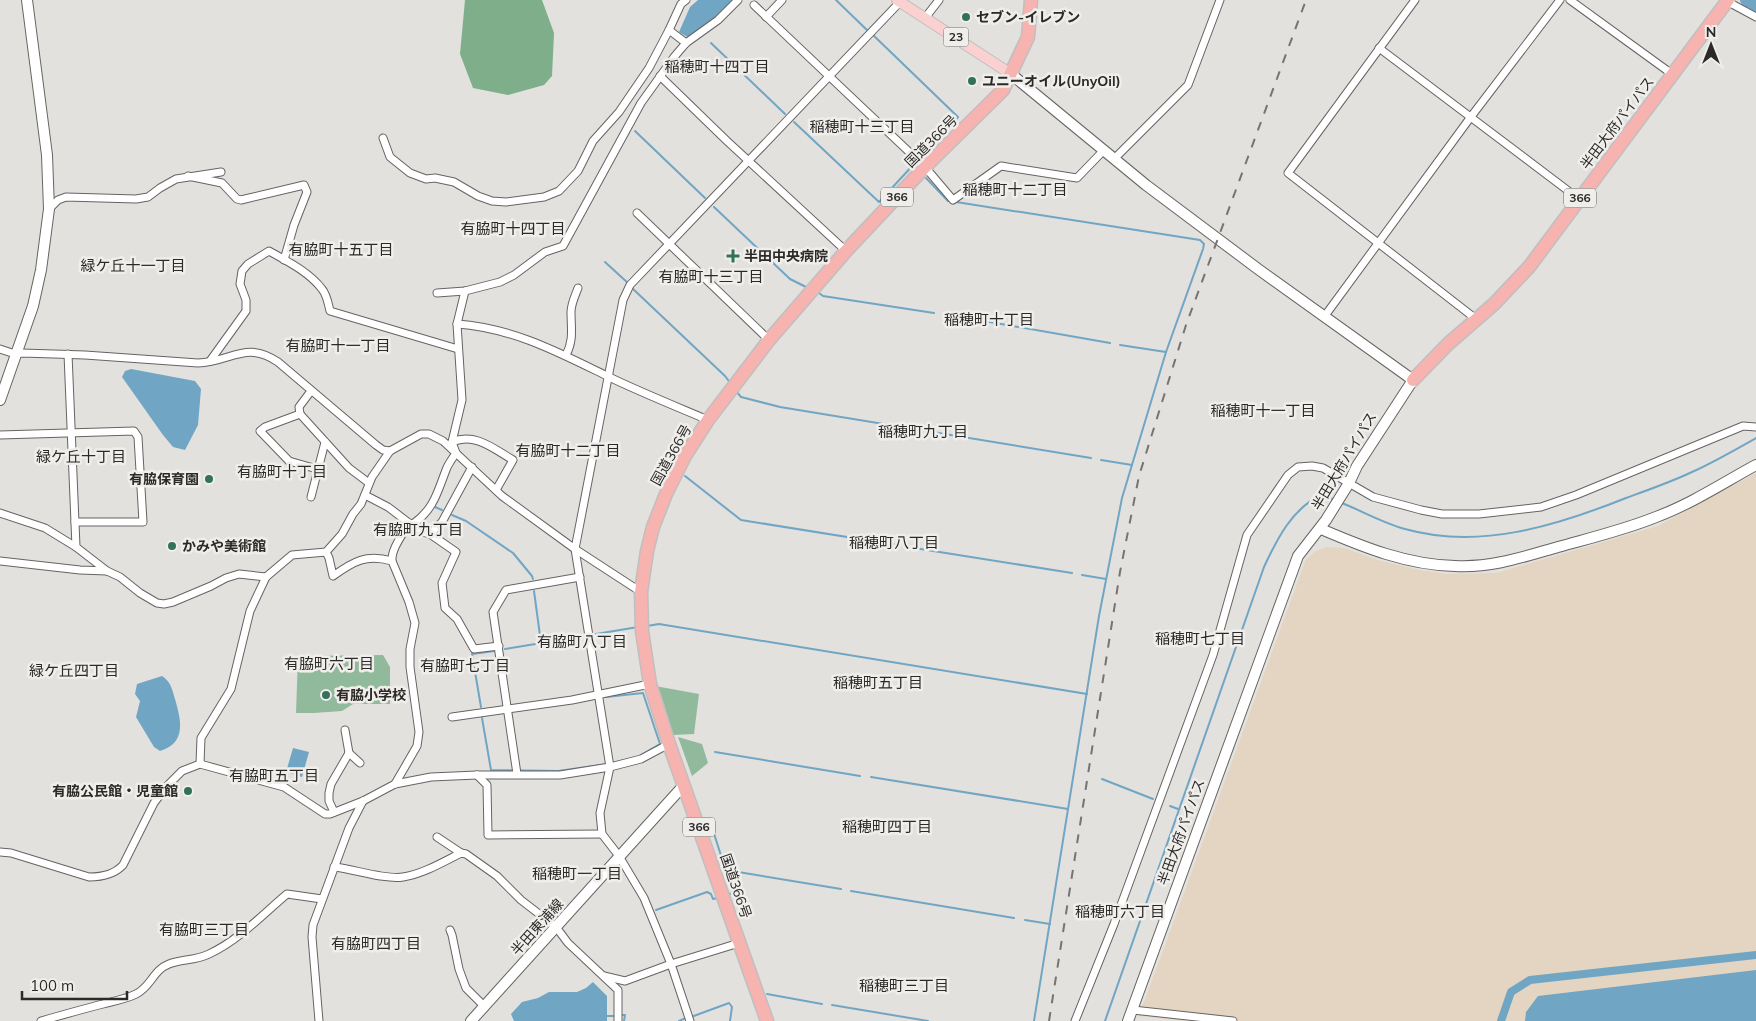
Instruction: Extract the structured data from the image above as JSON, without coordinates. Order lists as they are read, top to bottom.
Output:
{
  "streets": {
    "highway": ["半田大府パイパス", "国道366号", "366"],
    "main road": ["23"],
    "street": ["半田東浦線"]
  },
  "crossings": [
    ["23", "国道366号"],
    ["国道366号", "半田東浦線"]
  ],
  "districts": [
    "稲穂町十四丁目",
    "稲穂町十三丁目",
    "稲穂町十二丁目",
    "有脇町十四丁目",
    "有脇町十五丁目",
    "緑ケ丘十一丁目",
    "有脇町十三丁目",
    "稲穂町十丁目",
    "有脇町十一丁目",
    "稲穂町十一丁目",
    "稲穂町九丁目",
    "有脇町十二丁目",
    "緑ケ丘十丁目",
    "有脇町十丁目",
    "有脇町九丁目",
    "稲穂町八丁目",
    "稲穂町七丁目",
    "有脇町八丁目",
    "有脇町六丁目",
    "有脇町七丁目",
    "緑ケ丘四丁目",
    "稲穂町五丁目",
    "有脇町五丁目",
    "稲穂町四丁目",
    "稲穂町一丁目",
    "稲穂町六丁目",
    "有脇町三丁目",
    "有脇町四丁目",
    "稲穂町三丁目"
  ],
  "places": {
    "other": [
      "セブン-イレブン",
      "ユニーオイル(UnyOil)",
      "有脇保育園",
      "かみや美術館",
      "有脇小学校",
      "有脇公民館・児童館"
    ],
    "health": ["半田中央病院"]
  },
  "scale_bar": "100 m",
  "north": "top"
}
